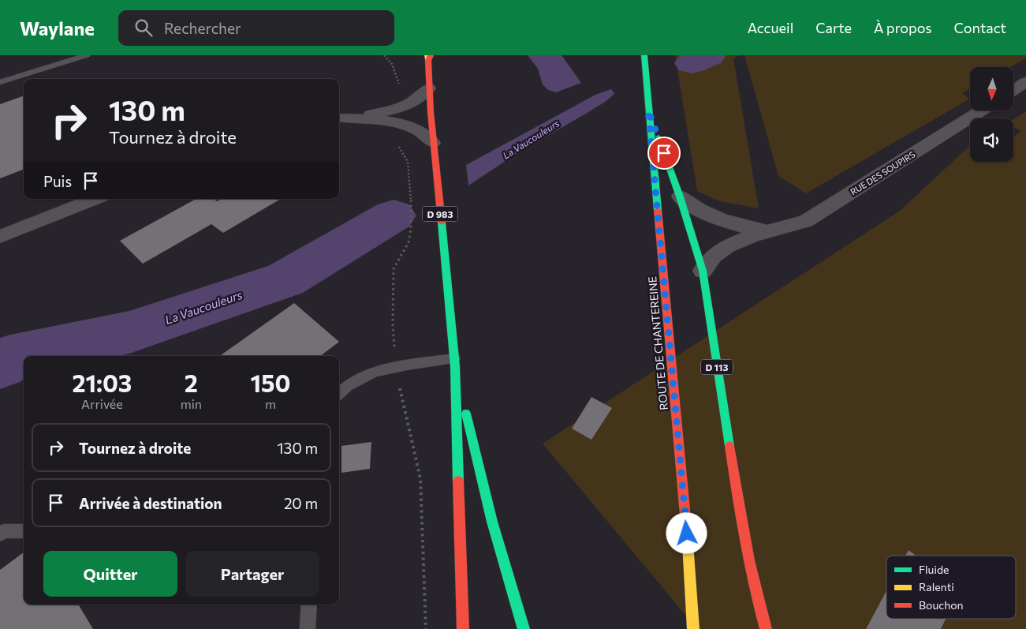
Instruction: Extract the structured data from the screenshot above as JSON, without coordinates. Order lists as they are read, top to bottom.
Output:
{
  "streets": {
    "main road": ["D 983", "ROUTE DE CHANTEREINE", "D 113"],
    "street": ["RUE DES SOUPIRS"]
  },
  "crossings": [
    ["RUE DES SOUPIRS", "D 113"],
    ["ROUTE DE CHANTEREINE", "D 113"]
  ],
  "water": ["La Vaucouleurs"],
  "legend": ["Fluide", "Ralenti", "Bouchon"],
  "north": "bottom",
  "page": {
    "header": "Waylane",
    "search": "Rechercher",
    "nav": [
      "Accueil",
      "Carte",
      "À propos",
      "Contact"
    ],
    "turn": ["130 m", "Tournez à droite"],
    "then": "Puis",
    "eta": [
      "21:03",
      "Arrivée",
      "2",
      "min",
      "150",
      "m"
    ],
    "list": [
      {
        "name": "Tournez à droite",
        "value": "130 m"
      },
      {
        "name": "Arrivée à destination",
        "value": "20 m"
      }
    ],
    "buttons": ["Quitter", "Partager"]
  }
}
